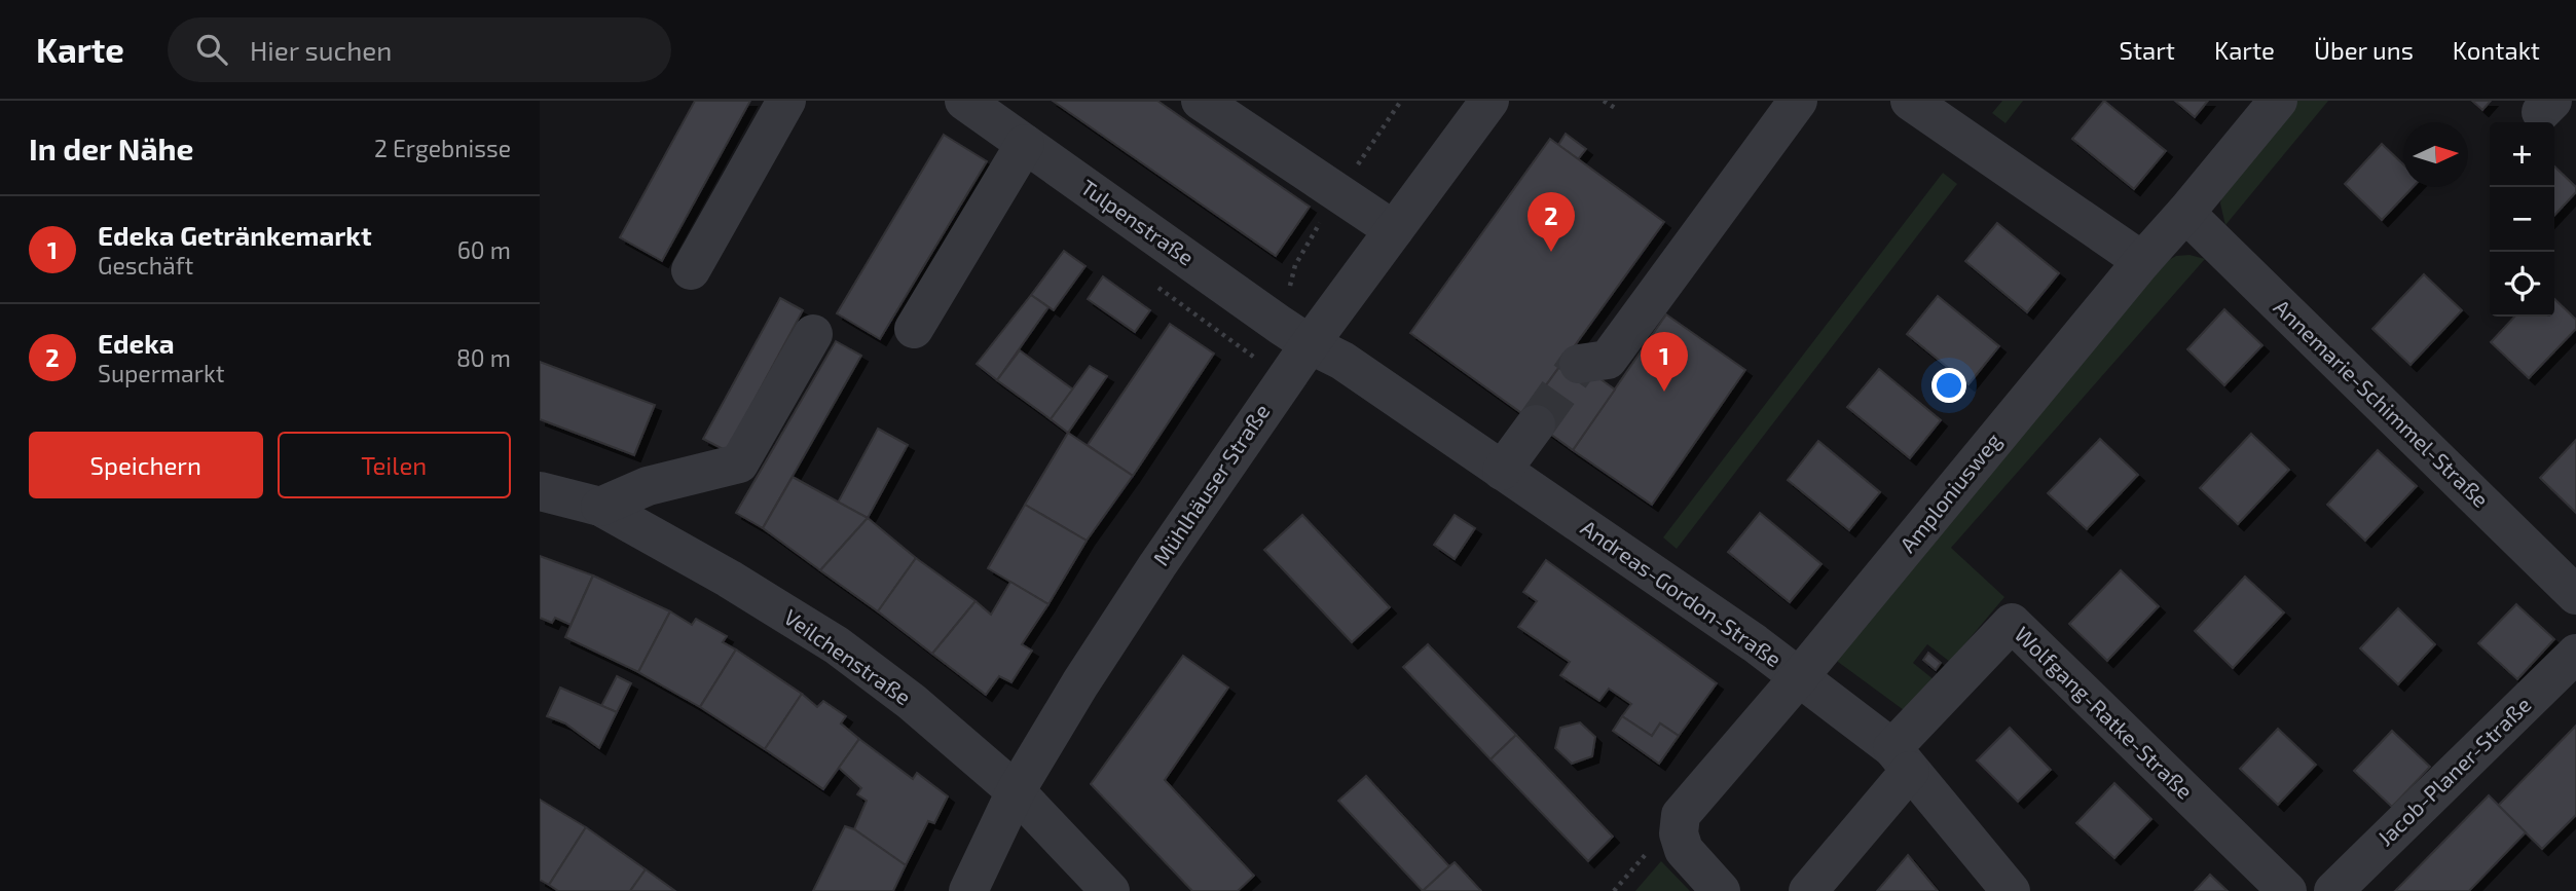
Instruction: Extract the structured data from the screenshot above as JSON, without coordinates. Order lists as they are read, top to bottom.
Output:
{
  "streets": {
    "street": [
      "Tulpenstraße",
      "Annemarie-Schimmel-Straße",
      "Mühlhäuser Straße",
      "Amploniusweg",
      "Andreas-Gordon-Straße",
      "Veilchenstraße",
      "Wolfgang-Ratke-Straße",
      "Jacob-Planer-Straße"
    ]
  },
  "crossings": [
    ["Tulpenstraße", "Mühlhäuser Straße"],
    ["Tulpenstraße", "Andreas-Gordon-Straße"],
    ["Annemarie-Schimmel-Straße", "Amploniusweg"],
    ["Mühlhäuser Straße", "Andreas-Gordon-Straße"],
    ["Mühlhäuser Straße", "Veilchenstraße"],
    ["Amploniusweg", "Andreas-Gordon-Straße"],
    ["Andreas-Gordon-Straße", "Wolfgang-Ratke-Straße"]
  ],
  "north": "right",
  "page": {
    "header": "Karte",
    "search": "Hier suchen",
    "nav": [
      "Start",
      "Karte",
      "Über uns",
      "Kontakt"
    ],
    "heading": ["In der Nähe", "2 Ergebnisse"],
    "map_buttons": ["+", "−"],
    "pins": ["2", "1"],
    "list": [
      {
        "mark": "1",
        "name": "Edeka Getränkemarkt",
        "note": "Geschäft",
        "value": "60 m"
      },
      {
        "mark": "2",
        "name": "Edeka",
        "note": "Supermarkt",
        "value": "80 m"
      }
    ],
    "buttons": ["Speichern", "Teilen"]
  }
}
